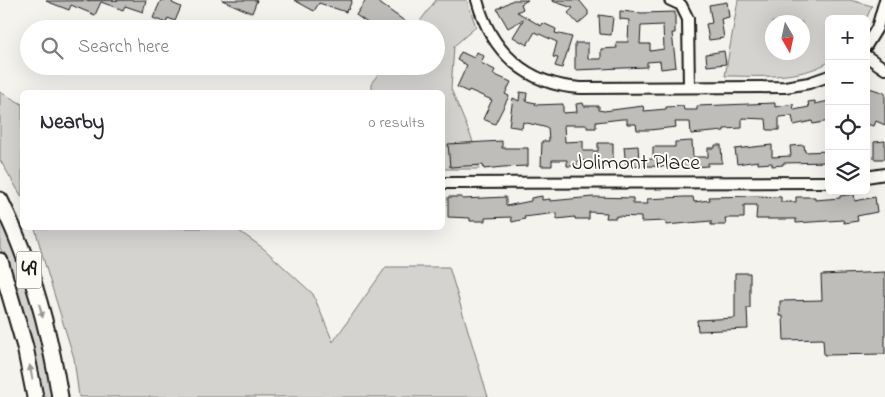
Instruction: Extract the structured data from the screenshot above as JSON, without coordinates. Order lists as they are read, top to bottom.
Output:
{
  "streets": {
    "highway": ["49"],
    "street": ["Jolimont Place"]
  },
  "north": "bottom",
  "page": {
    "map_buttons": ["+", "−"],
    "search": "Search here",
    "heading": ["Nearby", "0 results"]
  }
}
